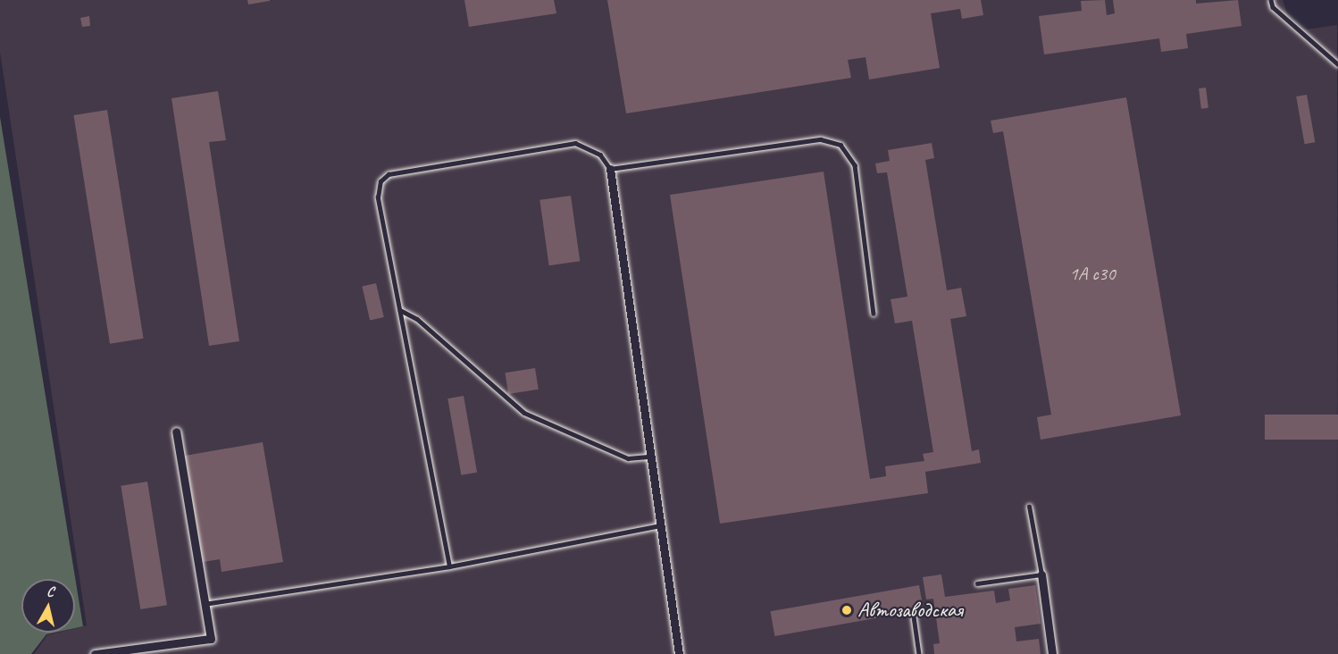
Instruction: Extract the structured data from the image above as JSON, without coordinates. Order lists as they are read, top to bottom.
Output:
{
  "places": ["Автозаводская"],
  "house_numbers": ["1А с30"],
  "north": "top"
}
